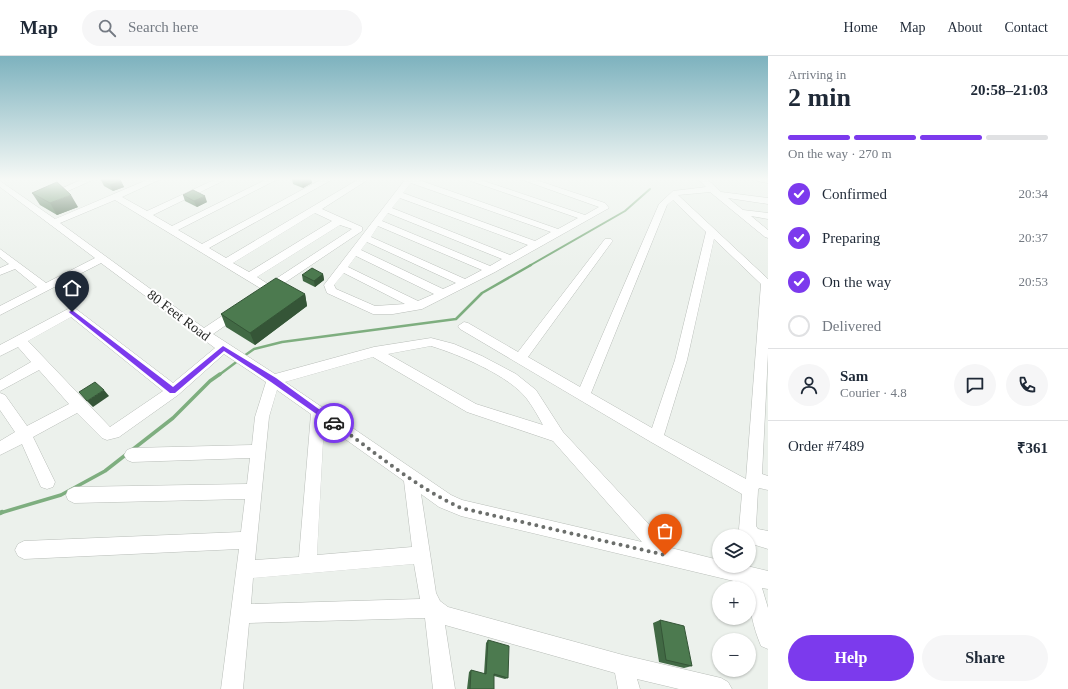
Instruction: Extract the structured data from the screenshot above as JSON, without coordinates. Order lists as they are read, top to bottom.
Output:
{
  "streets": {
    "street": ["80 Feet Road"]
  },
  "page": {
    "header": "Map",
    "search": "Search here",
    "nav": [
      "Home",
      "Map",
      "About",
      "Contact"
    ],
    "heading": ["2 min", "Arriving in", "20:58–21:03"],
    "panel": [
      "Sam",
      "Courier · 4.8",
      "Order #7489",
      "₹361"
    ],
    "bar": "On the way · 270 m",
    "list": [
      ["Confirmed", "20:34"],
      ["Preparing", "20:37"],
      ["On the way", "20:53"],
      "Delivered"
    ],
    "map_buttons": ["+", "−"],
    "buttons": ["Help", "Share"]
  }
}
